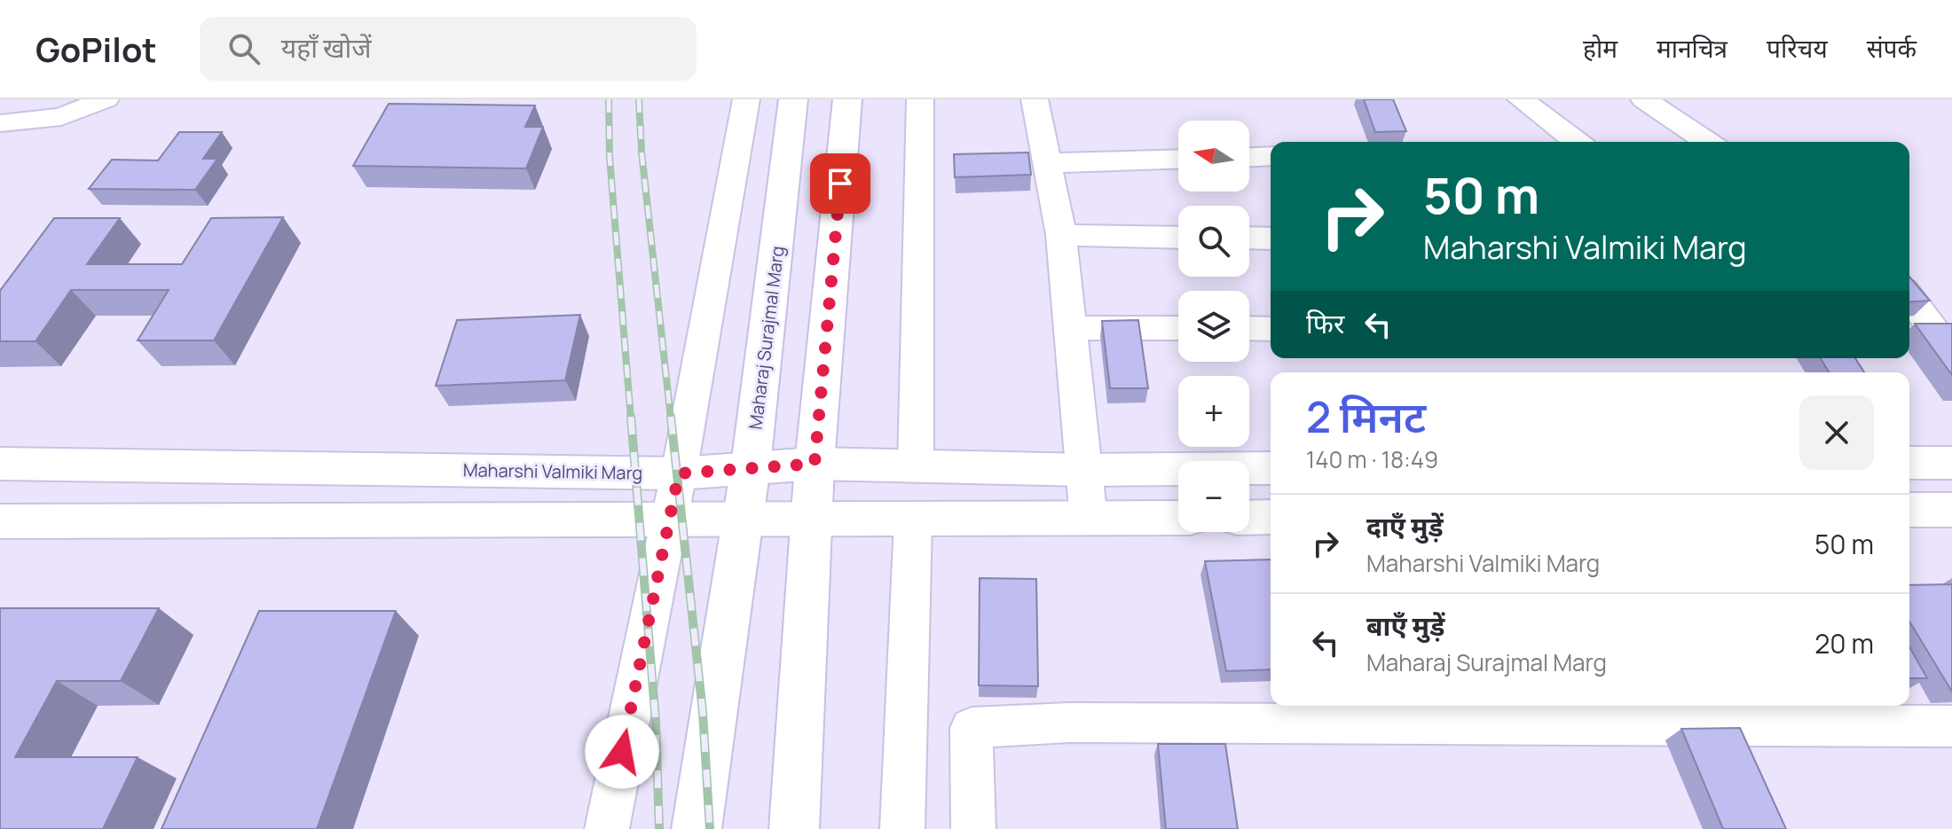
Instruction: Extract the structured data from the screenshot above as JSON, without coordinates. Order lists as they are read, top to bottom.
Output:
{
  "streets": {
    "street": ["Maharaj Surajmal Marg", "Maharshi Valmiki Marg"]
  },
  "crossings": [
    ["Maharaj Surajmal Marg", "Maharshi Valmiki Marg"]
  ],
  "north": "left",
  "page": {
    "header": "GoPilot",
    "search": "यहाँ खोजें",
    "nav": [
      "होम",
      "मानचित्र",
      "परिचय",
      "संपर्क"
    ],
    "map_buttons": ["+", "−"],
    "turn": ["50 m", "Maharshi Valmiki Marg"],
    "then": "फिर",
    "heading": ["2 मिनट", "140 m · 18:49"],
    "list": [
      {
        "name": "दाएँ मुड़ें",
        "note": "Maharshi Valmiki Marg",
        "value": "50 m"
      },
      {
        "name": "बाएँ मुड़ें",
        "note": "Maharaj Surajmal Marg",
        "value": "20 m"
      }
    ]
  }
}
